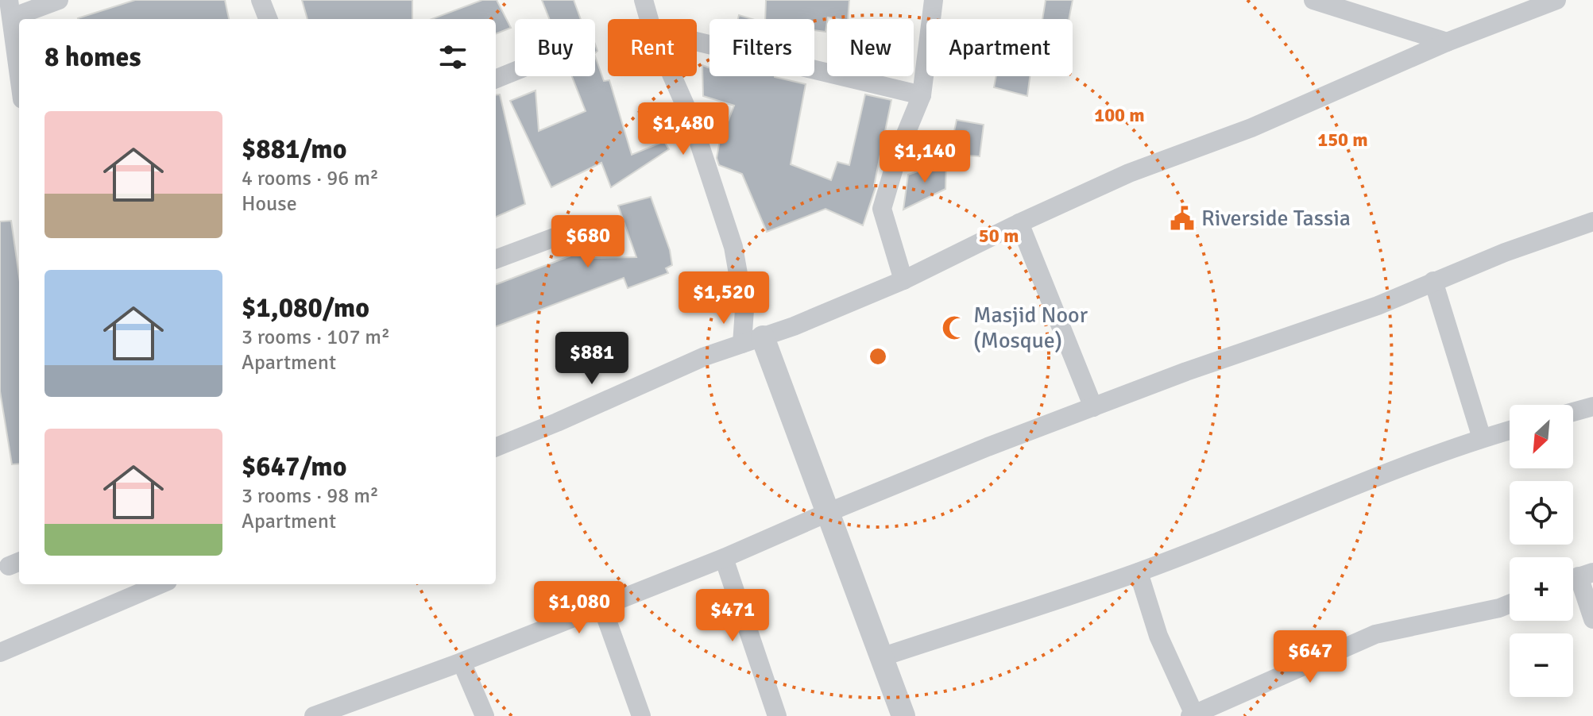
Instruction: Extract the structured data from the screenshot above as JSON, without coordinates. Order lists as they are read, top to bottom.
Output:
{
  "places": {
    "public building": ["Riverside Tassia"],
    "mosque": ["Masjid Noor (Mosque)"]
  },
  "north": "bottom left",
  "page": {
    "chip": [
      "Buy",
      "Rent",
      "Filters",
      "New",
      "Apartment"
    ],
    "heading": "8 homes",
    "list": [
      {
        "name": "$881/mo",
        "note": "4 rooms · 96 m² · House"
      },
      {
        "name": "$1,080/mo",
        "note": "3 rooms · 107 m² · Apartment"
      },
      {
        "name": "$647/mo",
        "note": "3 rooms · 98 m² · Apartment"
      }
    ],
    "price": [
      "$1,480",
      "$1,140",
      "$680",
      "$1,520",
      "$881",
      "$1,080",
      "$471",
      "$647"
    ],
    "map_buttons": ["+", "−"]
  },
  "rings": ["100 m", "150 m", "50 m"]
}
